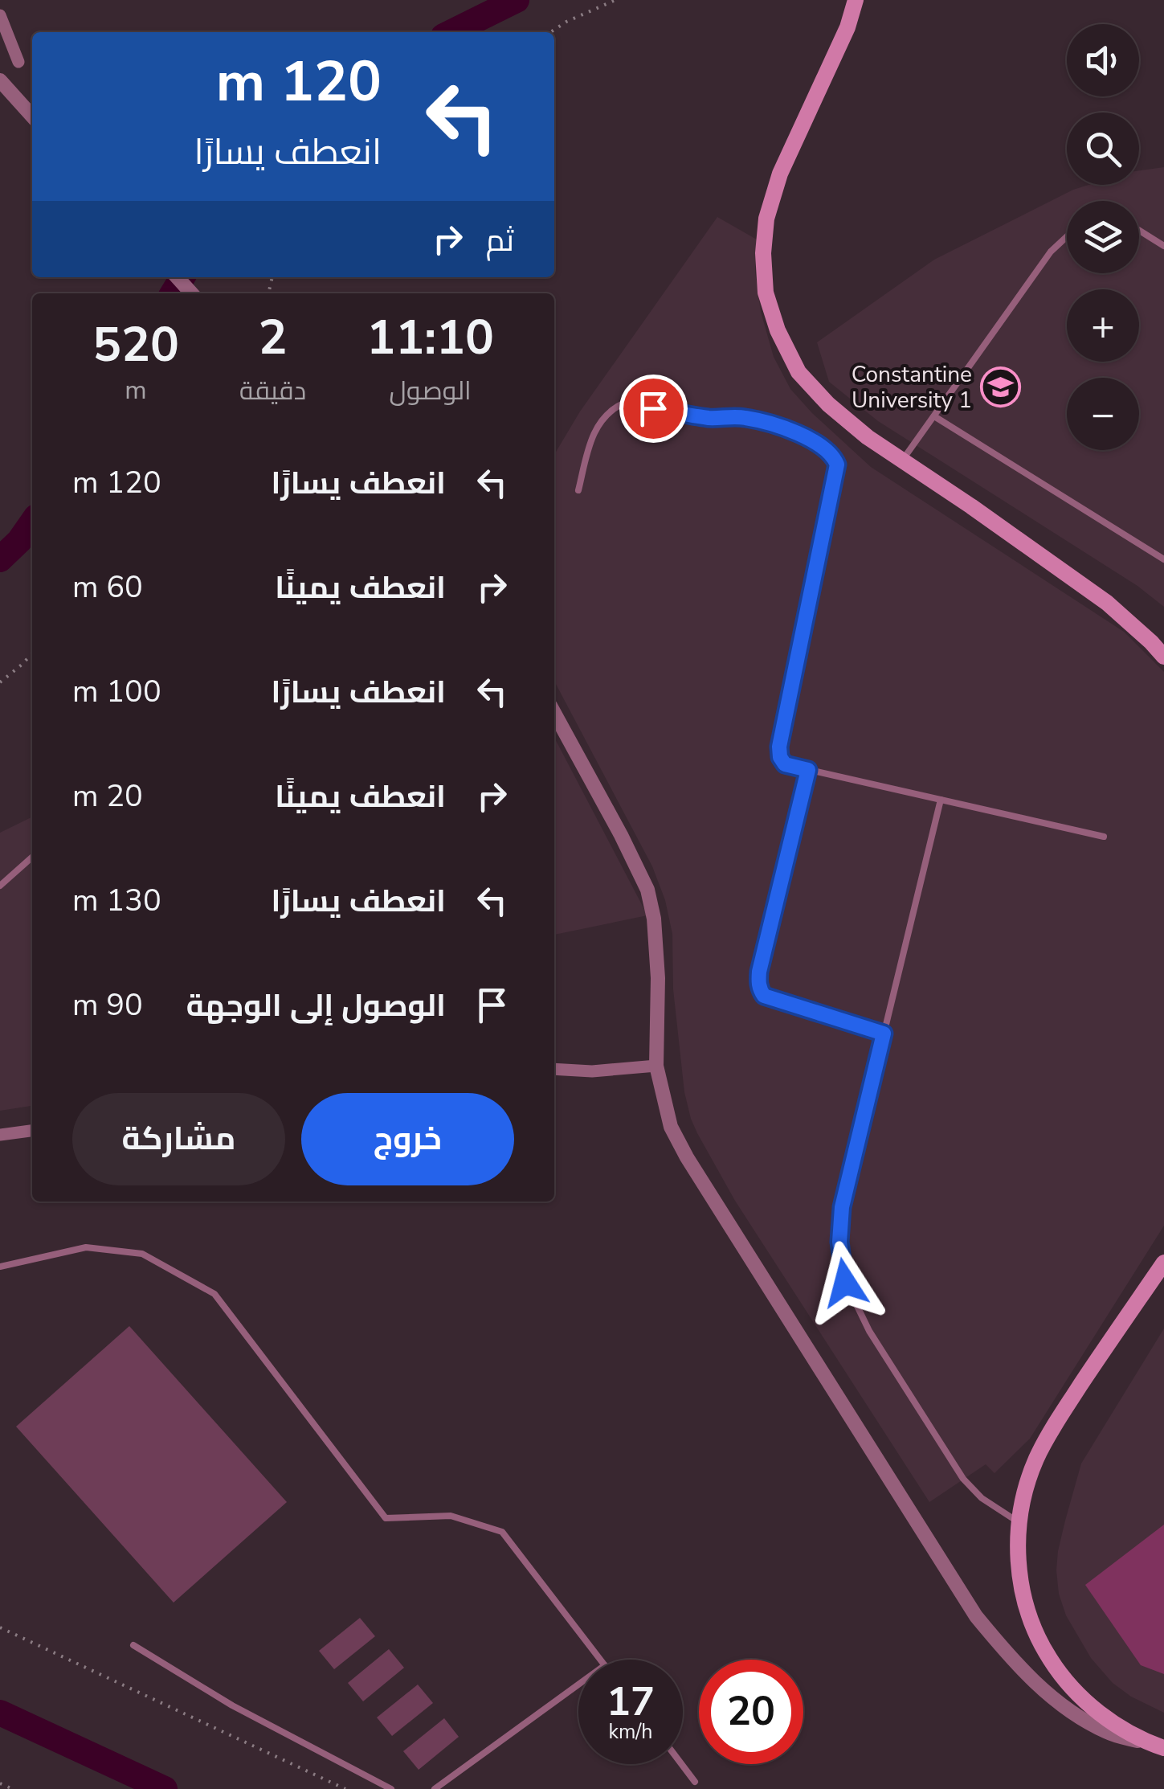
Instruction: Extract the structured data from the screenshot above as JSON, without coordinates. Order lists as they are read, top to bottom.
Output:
{
  "places": {
    "school or university": ["Constantine University 1"]
  },
  "page": {
    "map_buttons": ["+", "−"],
    "turn": ["120 m", "انعطف يسارًا"],
    "then": "ثم",
    "eta": [
      "11:10",
      "الوصول",
      "2",
      "دقيقة",
      "520",
      "m"
    ],
    "list": [
      {
        "name": "انعطف يسارًا",
        "value": "120 m"
      },
      {
        "name": "انعطف يمينًا",
        "value": "60 m"
      },
      {
        "name": "انعطف يسارًا",
        "value": "100 m"
      },
      {
        "name": "انعطف يمينًا",
        "value": "20 m"
      },
      {
        "name": "انعطف يسارًا",
        "value": "130 m"
      },
      {
        "name": "الوصول إلى الوجهة",
        "value": "90 m"
      }
    ],
    "buttons": ["خروج", "مشاركة"],
    "speed": "17 km/h",
    "limit": "20"
  }
}
